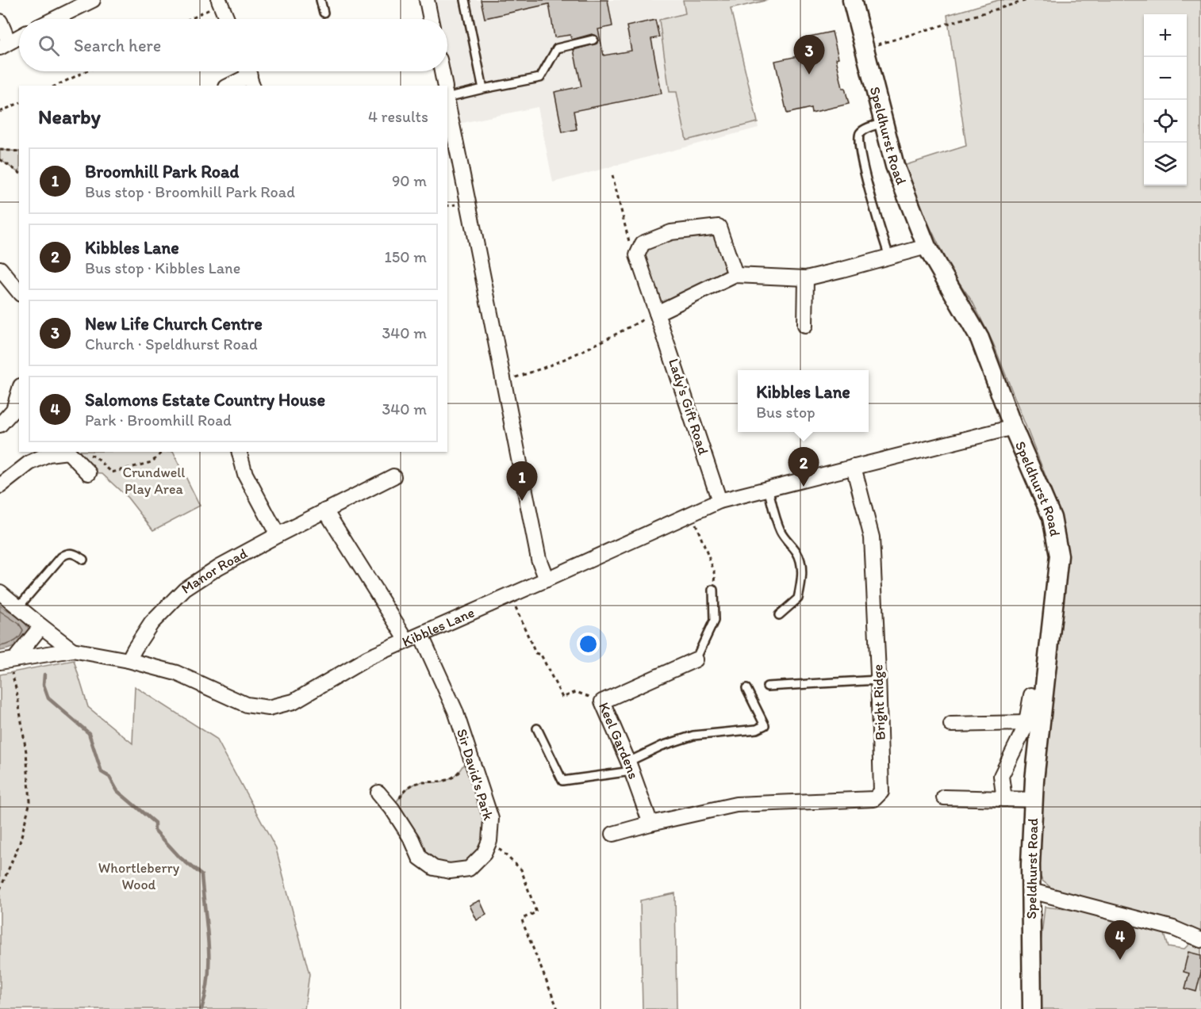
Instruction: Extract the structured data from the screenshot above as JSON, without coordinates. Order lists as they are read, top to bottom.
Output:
{
  "streets": {
    "street": [
      "Speldhurst Road",
      "Lady's Gift Road",
      "Manor Road",
      "Kibbles Lane",
      "Bright Ridge",
      "Keel Gardens",
      "Sir David's Park"
    ]
  },
  "crossings": [
    ["Speldhurst Road", "Kibbles Lane"],
    ["Lady's Gift Road", "Kibbles Lane"],
    ["Manor Road", "Kibbles Lane"],
    ["Kibbles Lane", "Bright Ridge"],
    ["Kibbles Lane", "Sir David's Park"],
    ["Bright Ridge", "Keel Gardens"]
  ],
  "parks": ["Crundwell Play Area", "Whortleberry Wood"],
  "page": {
    "map_buttons": ["+", "−"],
    "search": "Search here",
    "pins": [
      "3",
      "2",
      "1",
      "4"
    ],
    "heading": ["Nearby", "4 results"],
    "list": [
      {
        "mark": "1",
        "name": "Broomhill Park Road",
        "note": "Bus stop · Broomhill Park Road",
        "value": "90 m"
      },
      {
        "mark": "2",
        "name": "Kibbles Lane",
        "note": "Bus stop · Kibbles Lane",
        "value": "150 m"
      },
      {
        "mark": "3",
        "name": "New Life Church Centre",
        "note": "Church · Speldhurst Road",
        "value": "340 m"
      },
      {
        "mark": "4",
        "name": "Salomons Estate Country House",
        "note": "Park · Broomhill Road",
        "value": "340 m"
      }
    ],
    "popup": ["Kibbles Lane", "Bus stop"]
  }
}
